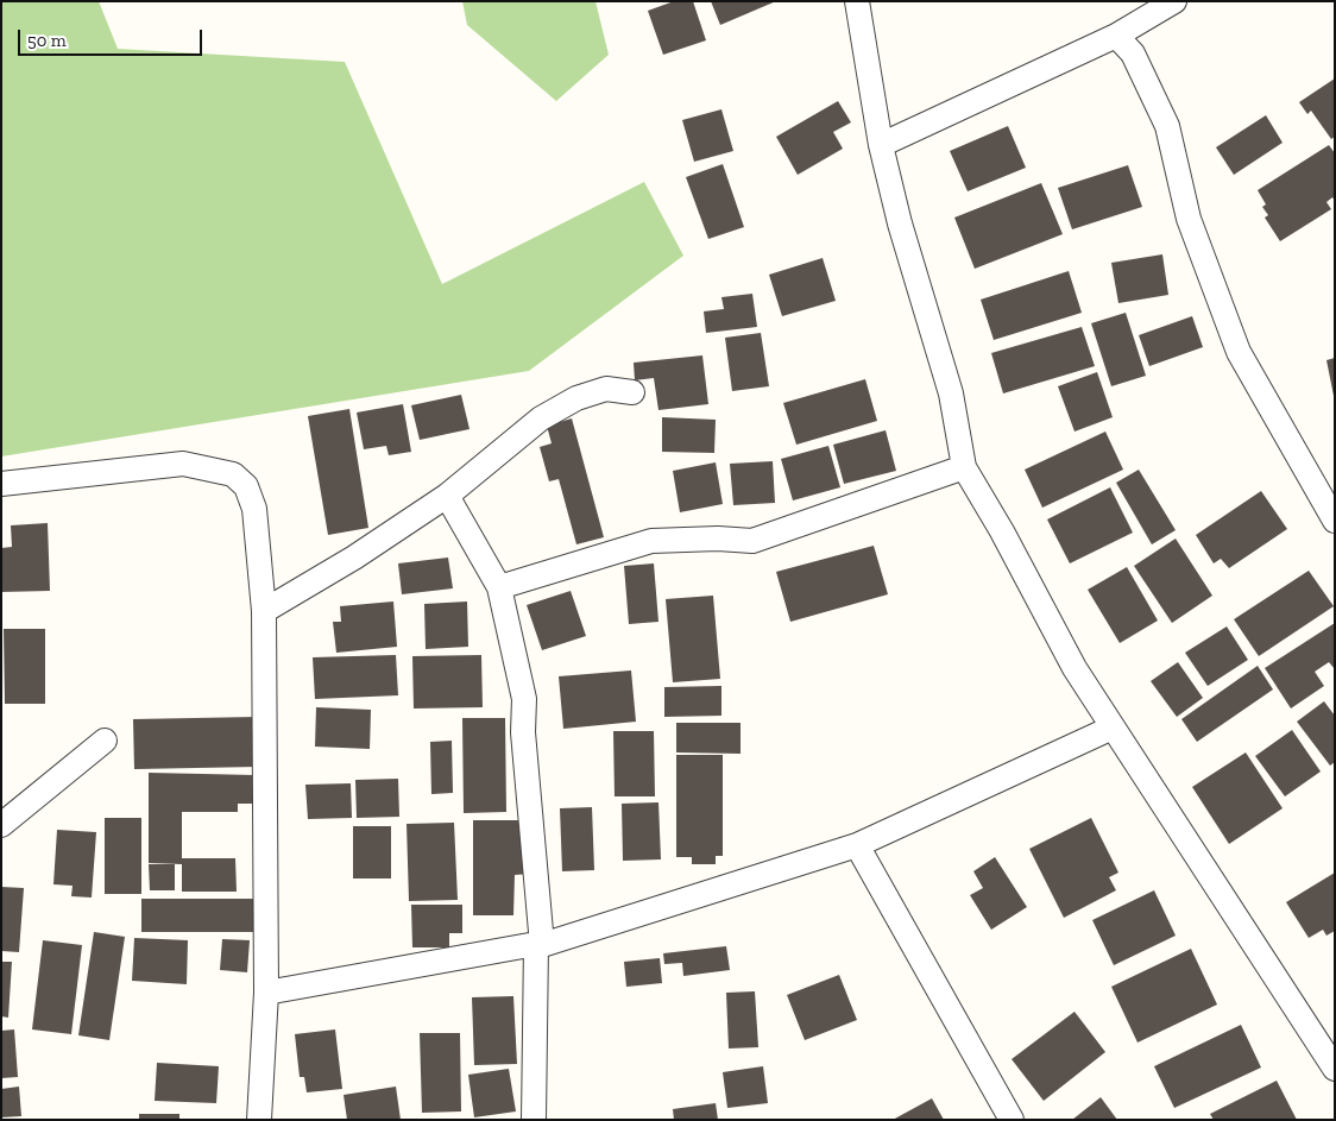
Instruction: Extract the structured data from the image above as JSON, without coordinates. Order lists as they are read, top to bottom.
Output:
{
  "scale_bar": "50 m"
}
